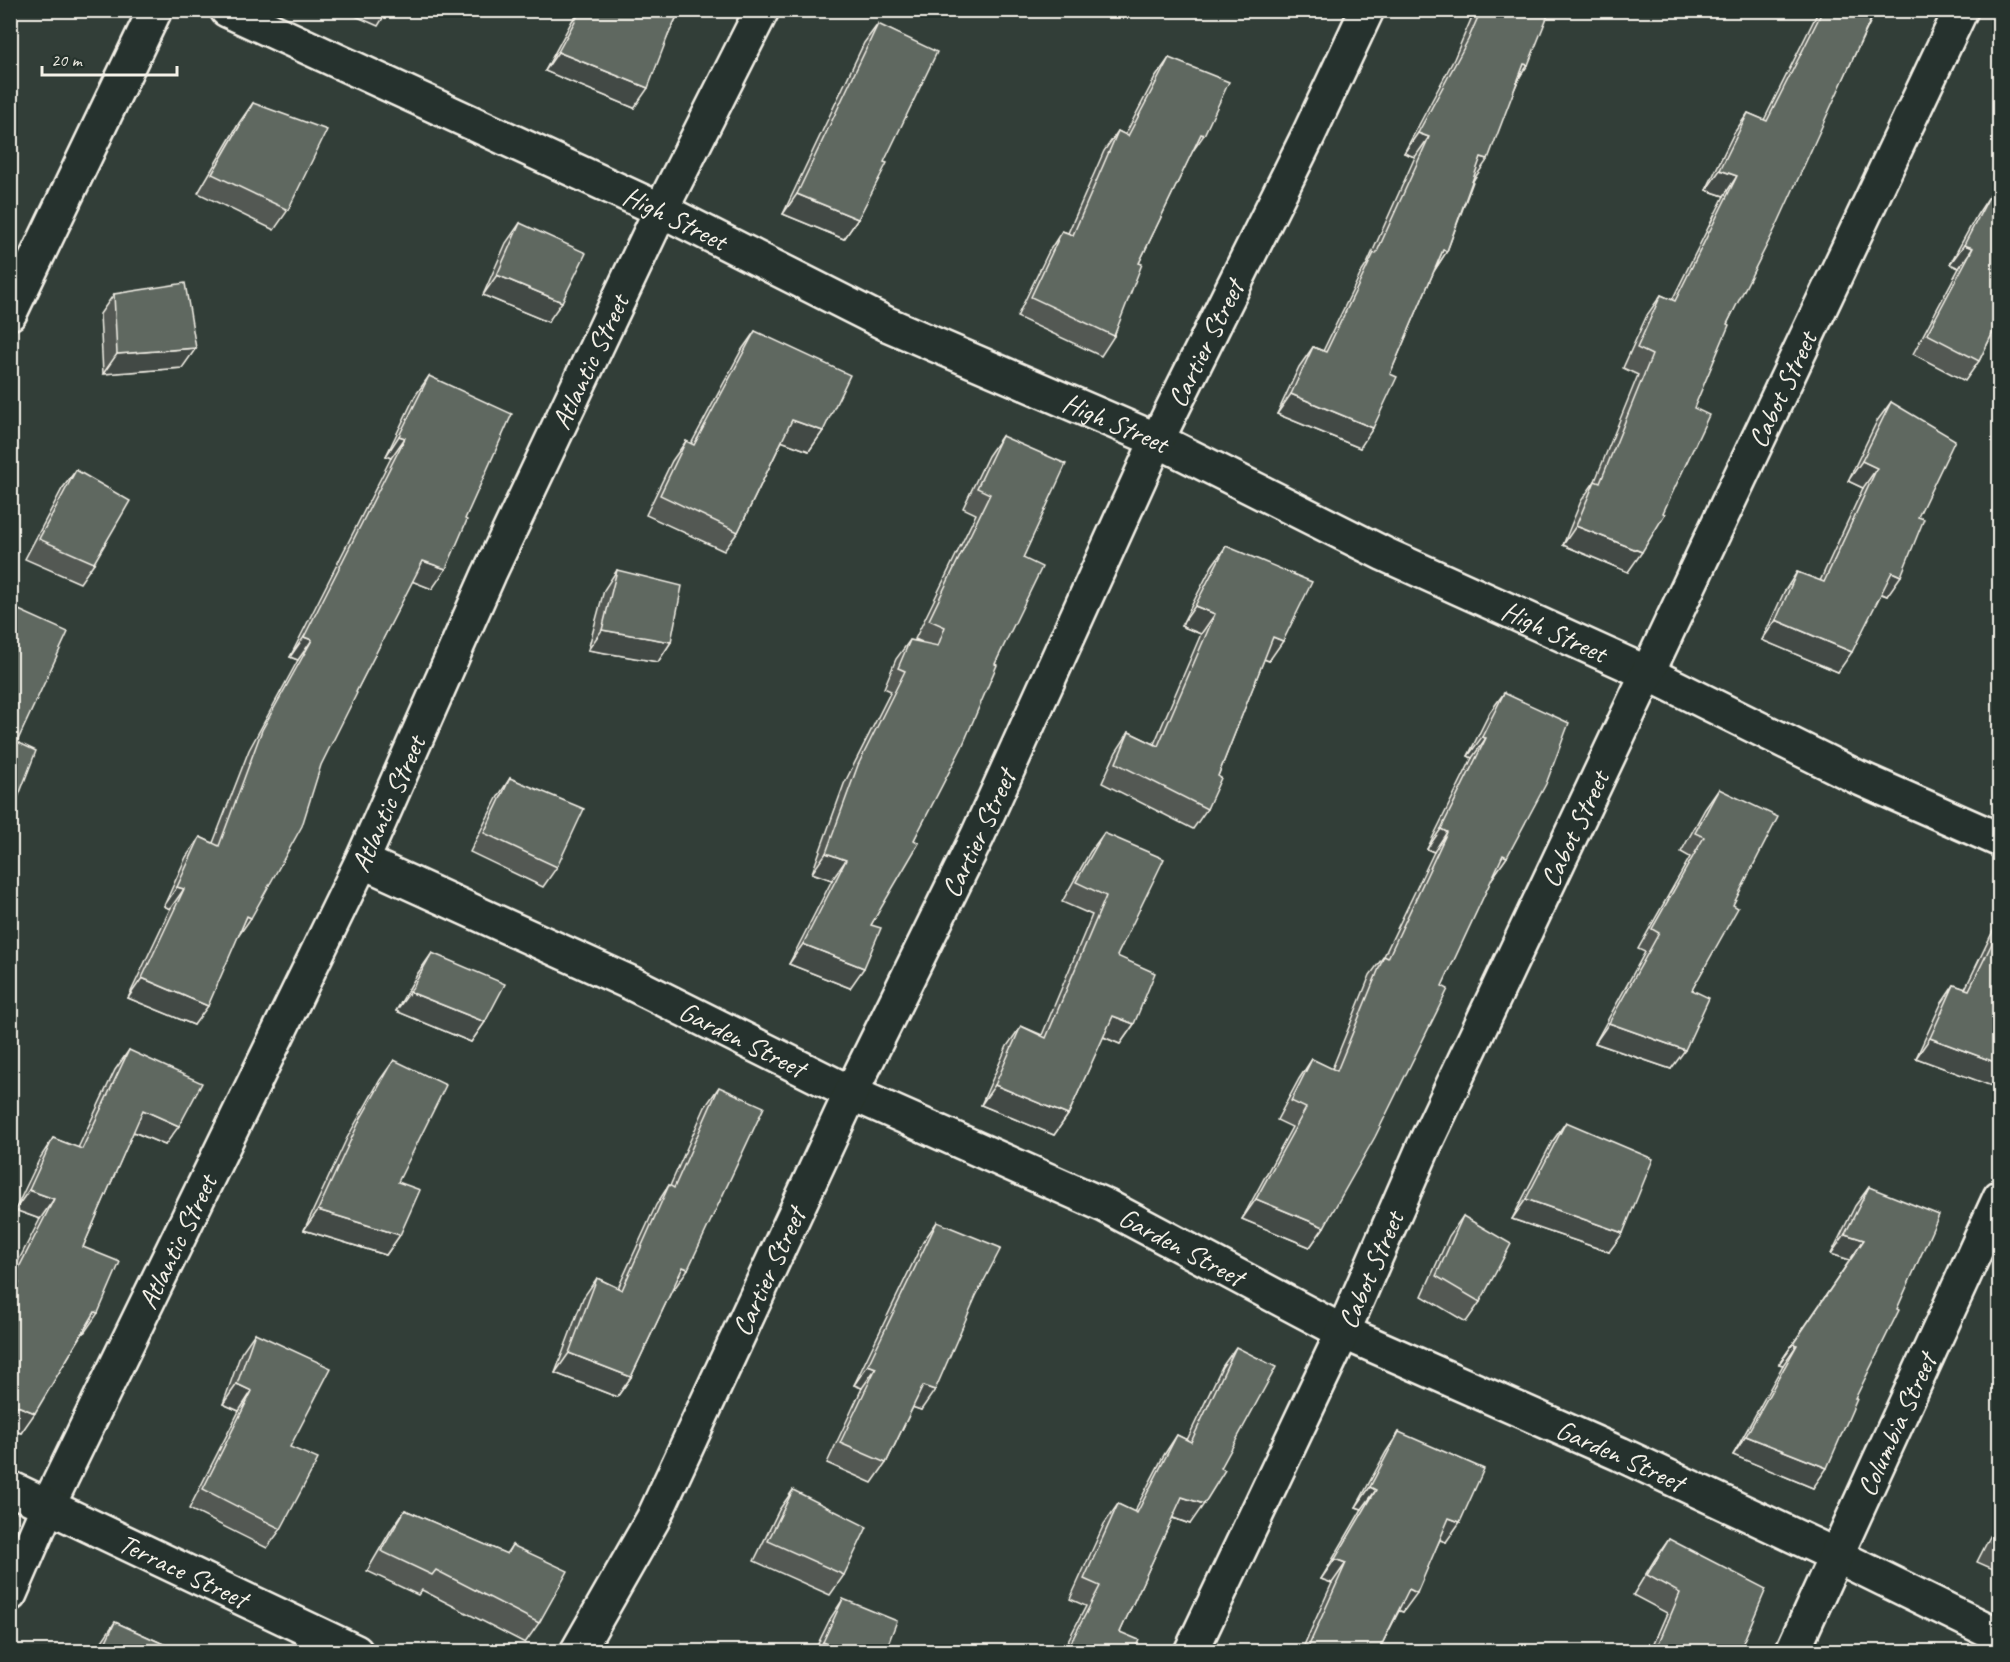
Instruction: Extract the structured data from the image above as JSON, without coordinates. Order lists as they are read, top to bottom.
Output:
{
  "streets": {
    "street": [
      "High Street",
      "Cartier Street",
      "Atlantic Street",
      "Cabot Street",
      "Garden Street",
      "Columbia Street",
      "Terrace Street"
    ]
  },
  "crossings": [
    ["High Street", "Cartier Street"],
    ["High Street", "Atlantic Street"],
    ["High Street", "Cabot Street"],
    ["Cartier Street", "Garden Street"],
    ["Atlantic Street", "Garden Street"],
    ["Atlantic Street", "Terrace Street"],
    ["Cabot Street", "Garden Street"],
    ["Garden Street", "Columbia Street"]
  ],
  "scale_bar": "20 m"
}
